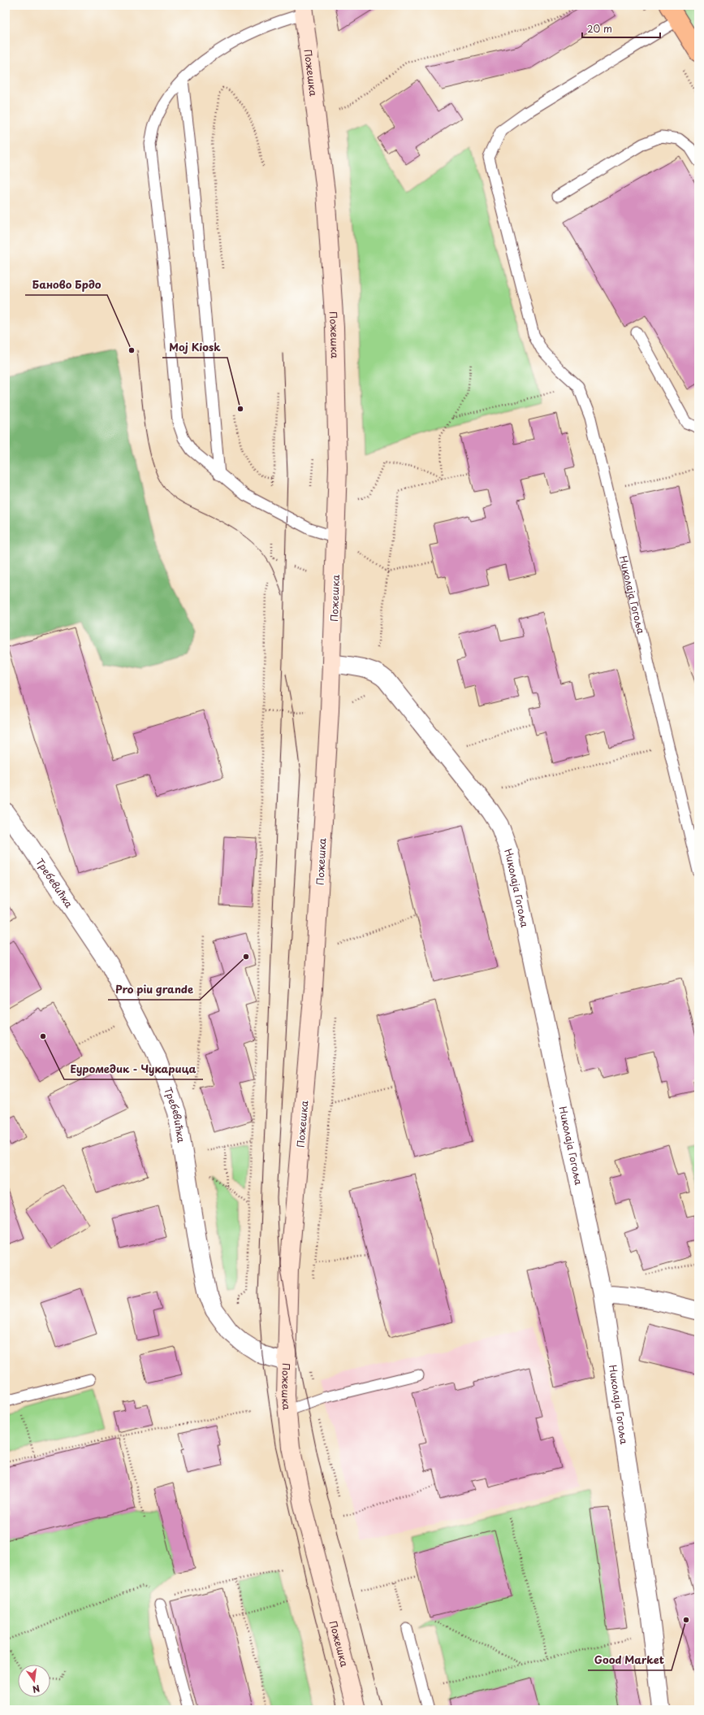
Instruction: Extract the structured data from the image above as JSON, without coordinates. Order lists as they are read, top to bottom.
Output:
{
  "streets": {
    "main road": ["Пожешка"],
    "street": ["Николаја Гогоља", "Требевићка"]
  },
  "crossings": [
    ["Пожешка", "Николаја Гогоља"],
    ["Пожешка", "Требевићка"]
  ],
  "places": [
    "Баново Брдо",
    "Moj Kiosk",
    "Pro piu grande",
    "Еуромедик - Чукарица",
    "Good Market"
  ],
  "scale_bar": "20 m",
  "north": "bottom"
}
